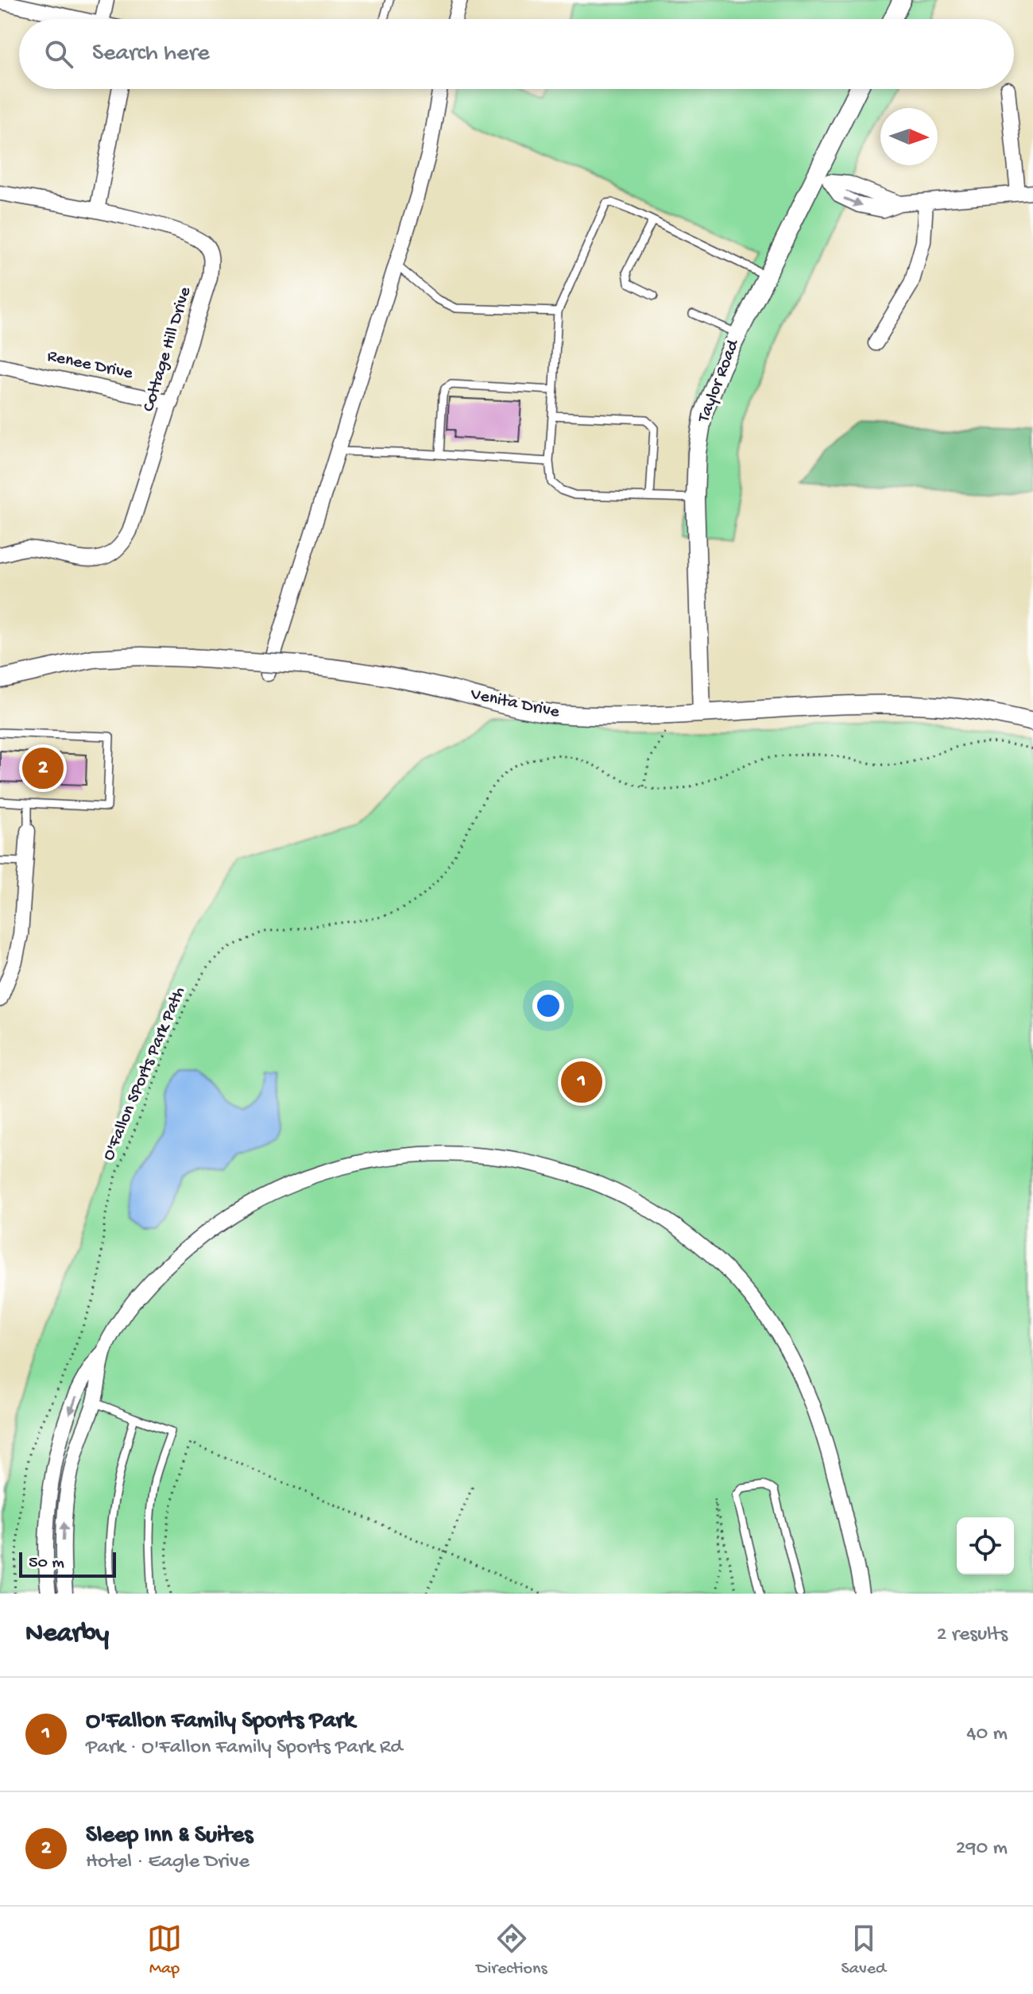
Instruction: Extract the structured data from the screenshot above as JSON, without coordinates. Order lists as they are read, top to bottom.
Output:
{
  "streets": {
    "street": [
      "Cottage Hill Drive",
      "Renee Drive",
      "Taylor Road",
      "Venita Drive"
    ],
    "path": ["O'Fallon SPorts Park Path"]
  },
  "crossings": [
    ["Cottage Hill Drive", "Renee Drive"],
    ["Taylor Road", "Venita Drive"]
  ],
  "scale_bar": "50 m",
  "north": "right",
  "page": {
    "search": "Search here",
    "pins": ["2", "1"],
    "scale": "50 m",
    "heading": ["Nearby", "2 results"],
    "list": [
      {
        "mark": "1",
        "name": "O'Fallon Family Sports Park",
        "note": "Park · O'Fallon Family Sports Park Rd",
        "value": "40 m"
      },
      {
        "mark": "2",
        "name": "Sleep Inn & Suites",
        "note": "Hotel · Eagle Drive",
        "value": "290 m"
      }
    ],
    "nav": ["Map", "Directions", "Saved"]
  }
}
